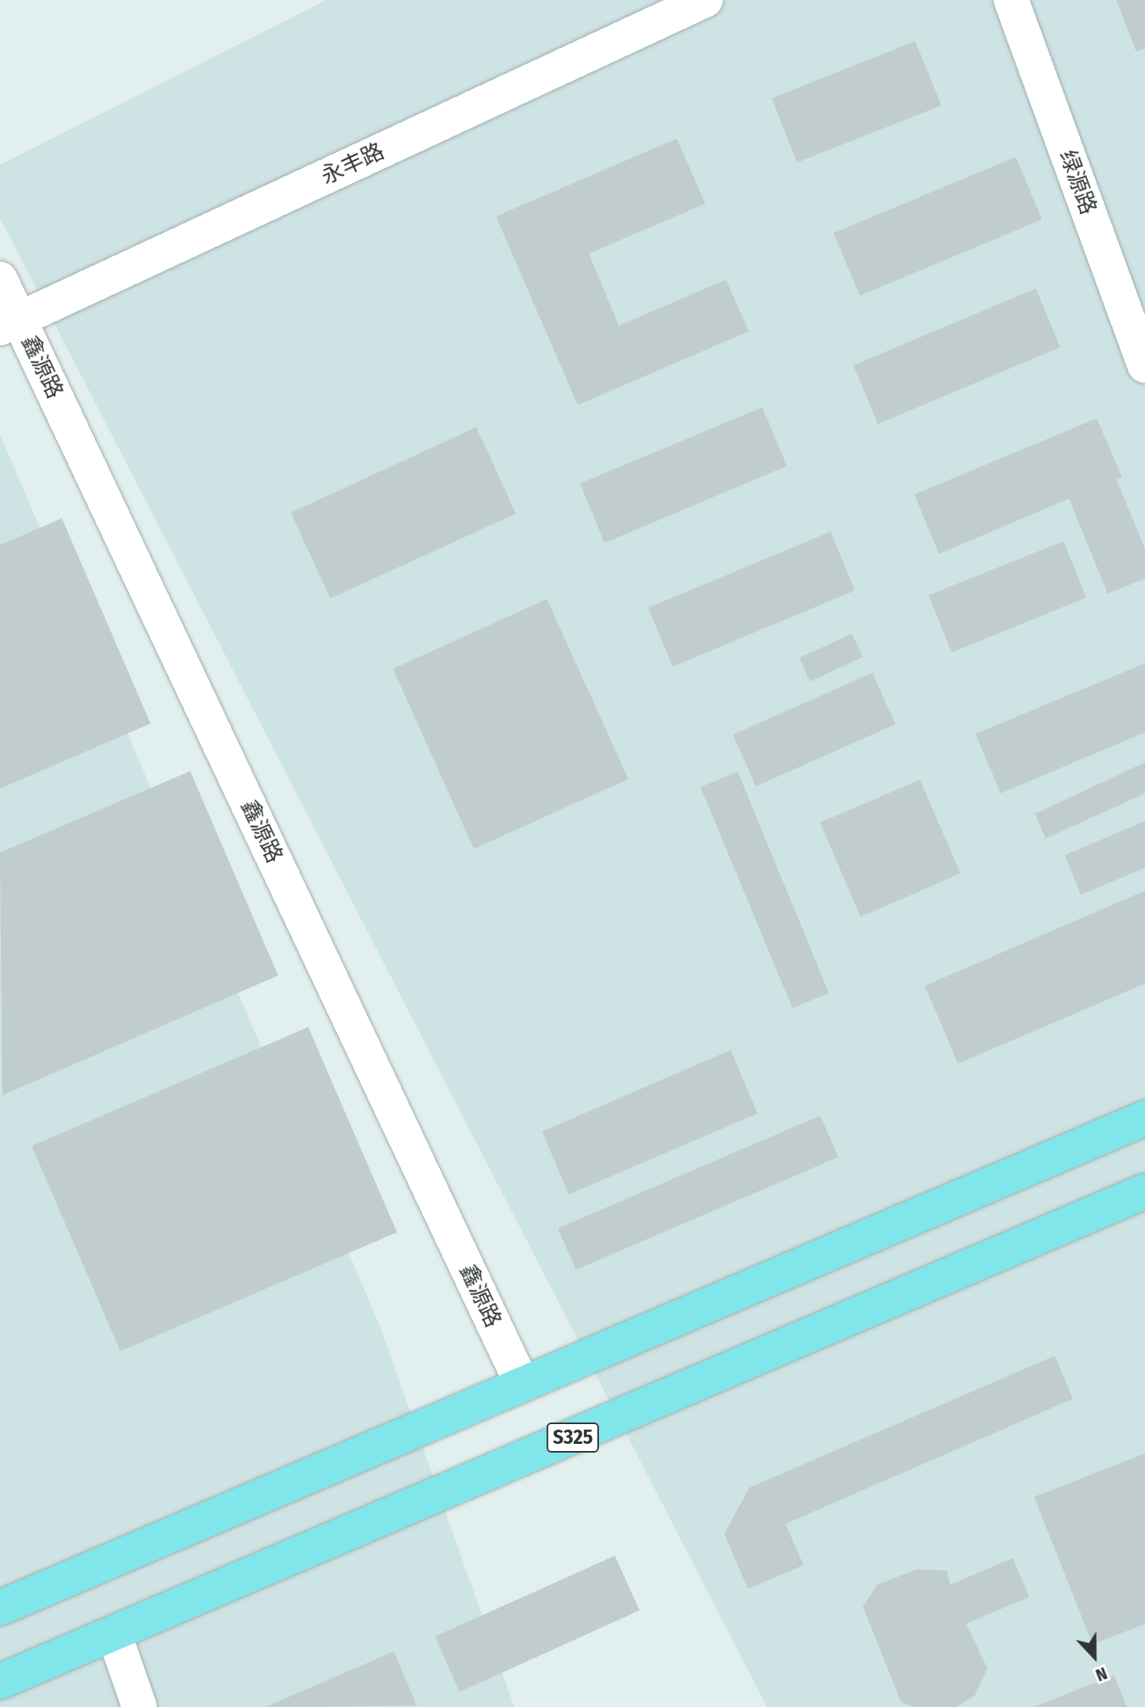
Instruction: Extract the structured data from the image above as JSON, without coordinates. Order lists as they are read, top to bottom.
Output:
{
  "streets": {
    "main road": ["S325"],
    "street": ["永丰路", "绿源路", "鑫源路"]
  },
  "crossings": [
    ["永丰路", "鑫源路"]
  ],
  "north": "bottom"
}
